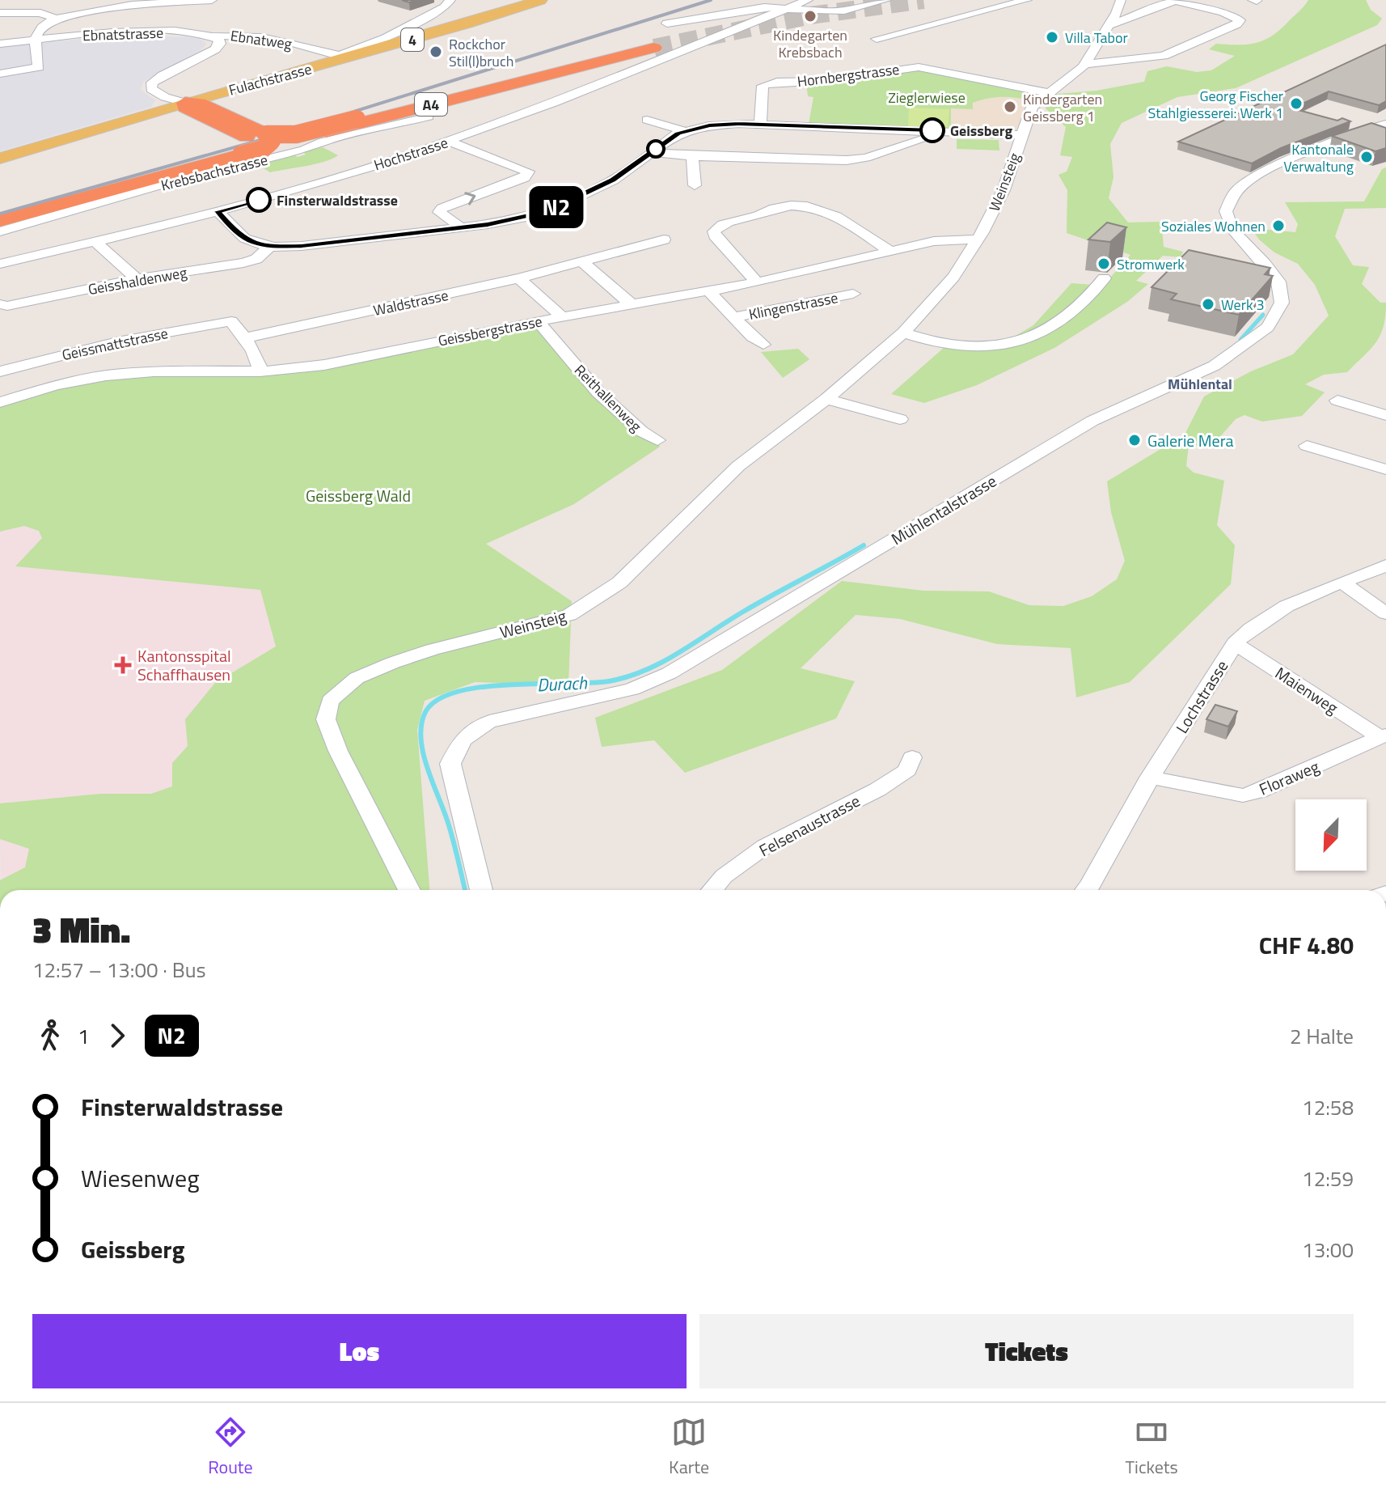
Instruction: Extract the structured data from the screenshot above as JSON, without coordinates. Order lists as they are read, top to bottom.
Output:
{
  "streets": {
    "highway": ["A4"],
    "main road": ["4", "Fulachstrasse"],
    "street": [
      "Ebnatstrasse",
      "Ebnatweg",
      "Hornbergstrasse",
      "Hochstrasse",
      "Krebsbachstrasse",
      "Weinsteig",
      "Geisshaldenweg",
      "Waldstrasse",
      "Klingenstrasse",
      "Geissbergstrasse",
      "Geissmattstrasse",
      "Reithallenweg",
      "Mühlentalstrasse",
      "Maienweg",
      "Lochstrasse",
      "Floraweg",
      "Felsenaustrasse"
    ]
  },
  "crossings": [
    ["Ebnatstrasse", "Ebnatweg"],
    ["Ebnatweg", "Fulachstrasse"],
    ["Hornbergstrasse", "Weinsteig"],
    ["Weinsteig", "Geissbergstrasse"],
    ["Waldstrasse", "Geissmattstrasse"],
    ["Klingenstrasse", "Geissbergstrasse"],
    ["Geissbergstrasse", "Reithallenweg"],
    ["Maienweg", "Lochstrasse"],
    ["Maienweg", "Floraweg"],
    ["Lochstrasse", "Floraweg"]
  ],
  "districts": ["Mühlental"],
  "water": ["Durach"],
  "parks": ["Zieglerwiese", "Geissberg Wald"],
  "places": {
    "other": [
      "Kindegarten Krebsbach",
      "Villa Tabor",
      "Rockchor Stil(l)bruch",
      "Georg Fischer Stahlgiesserei: Werk 1",
      "Kindergarten Geissberg 1",
      "Geissberg",
      "Kantonale Verwaltung",
      "Finsterwaldstrasse",
      "Soziales Wohnen",
      "Stromwerk",
      "Werk 3",
      "Galerie Mera"
    ],
    "health": ["Kantonsspital Schaffhausen"]
  },
  "lines": ["bus line N2"],
  "north": "bottom left",
  "page": {
    "on_map": "N2",
    "heading": ["3 Min.", "12:57 – 13:00 · Bus", "CHF 4.80"],
    "legs": ["1", "N2", "2 Halte"],
    "list": [
      {
        "name": "Finsterwaldstrasse",
        "value": "12:58"
      },
      {
        "name": "Wiesenweg",
        "value": "12:59"
      },
      {
        "name": "Geissberg",
        "value": "13:00"
      }
    ],
    "buttons": ["Los", "Tickets"],
    "tabs": ["Route", "Karte", "Tickets"]
  }
}
